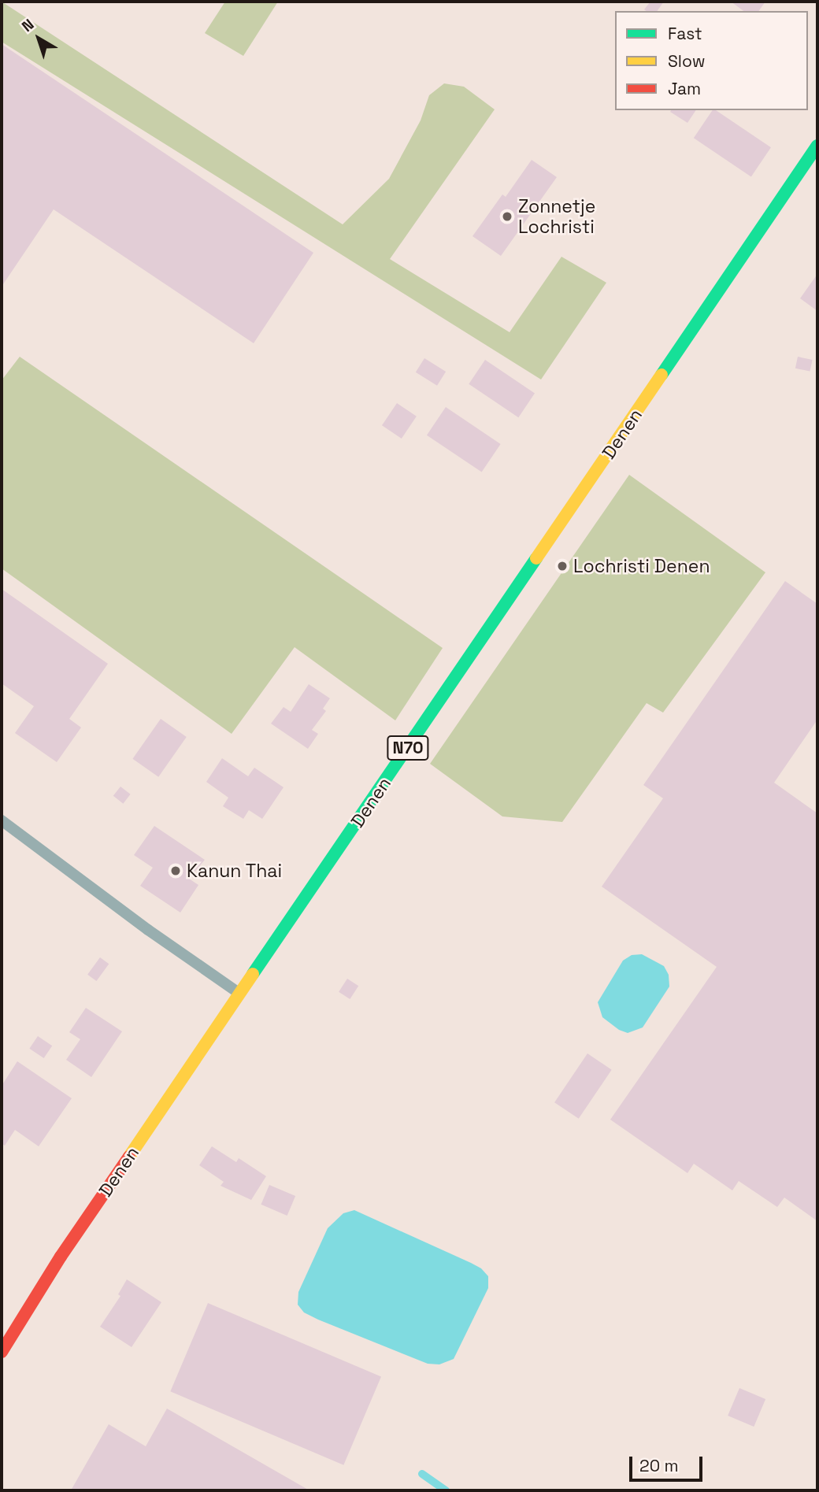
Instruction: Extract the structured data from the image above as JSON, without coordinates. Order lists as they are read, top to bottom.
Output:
{
  "streets": {
    "main road": ["Denen", "N70"]
  },
  "places": ["Zonnetje Lochristi", "Lochristi Denen", "Kanun Thai"],
  "legend": ["Fast", "Slow", "Jam"],
  "scale_bar": "20 m",
  "north": "top left"
}
